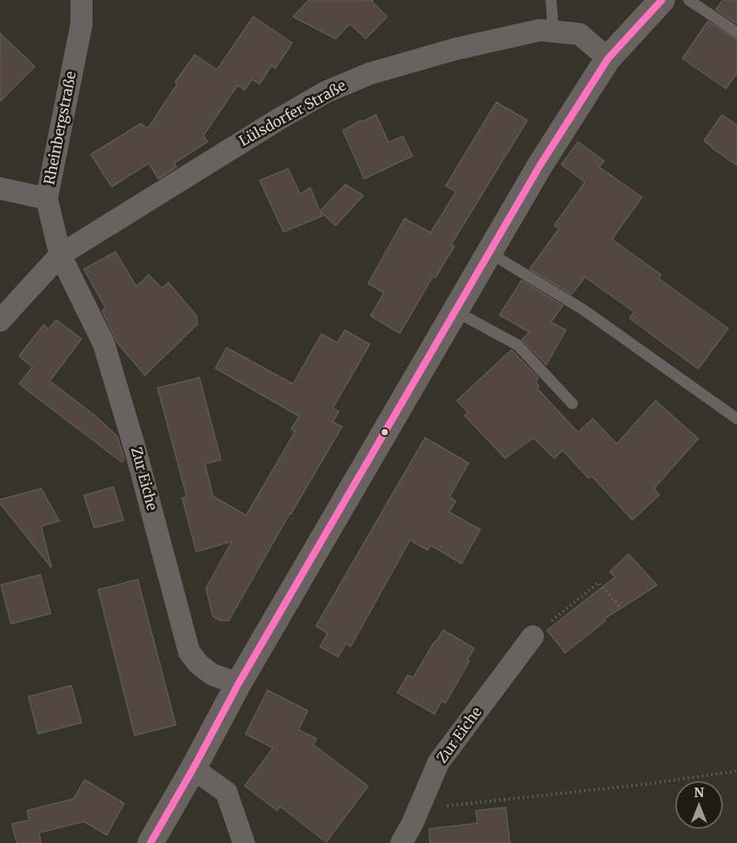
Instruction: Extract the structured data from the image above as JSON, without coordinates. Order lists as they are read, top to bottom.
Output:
{
  "streets": {
    "street": ["Lülsdorfer Straße", "Rheinbergstraße", "Zur Eiche"]
  },
  "crossings": [
    ["Lülsdorfer Straße", "Rheinbergstraße"],
    ["Lülsdorfer Straße", "Zur Eiche"],
    ["Rheinbergstraße", "Zur Eiche"]
  ],
  "north": "top"
}
